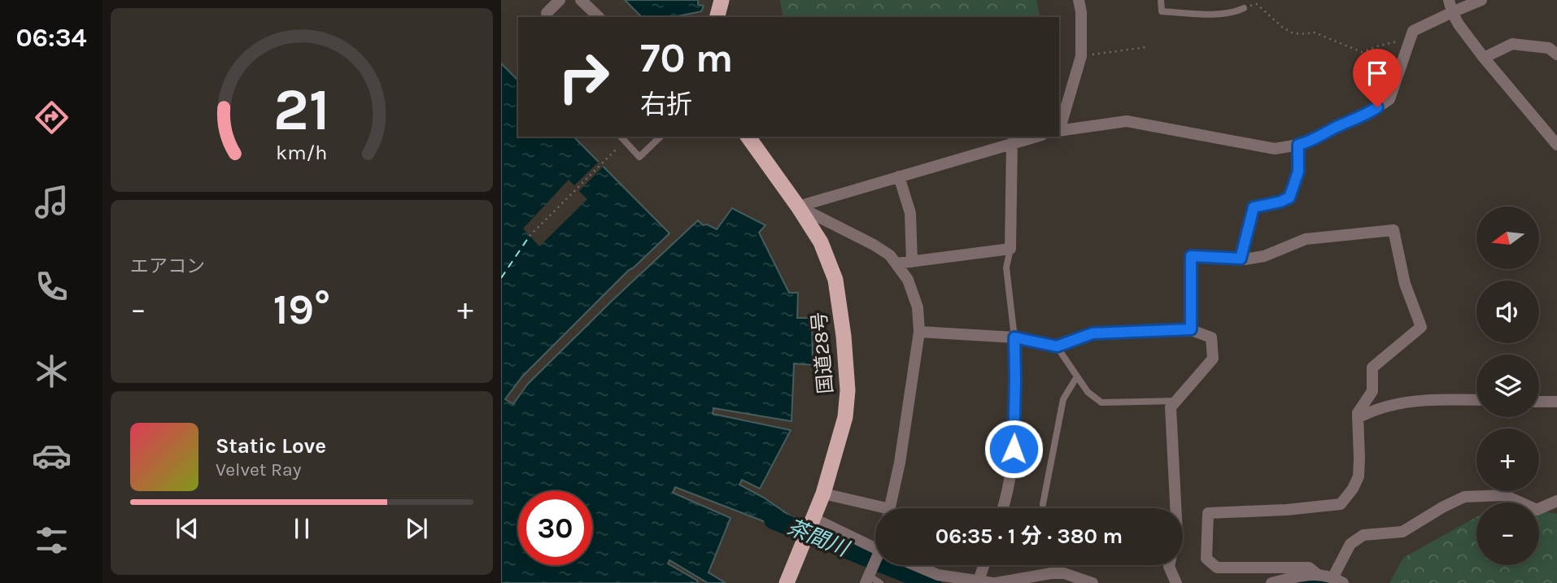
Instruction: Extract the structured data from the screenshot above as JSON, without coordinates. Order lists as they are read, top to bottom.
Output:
{
  "streets": {
    "highway": ["国道28号"]
  },
  "water": ["茶間川"],
  "north": "left",
  "page": {
    "tabs": "06:34",
    "turn": ["70 m", "右折"],
    "tile": "エアコン",
    "map_buttons": ["+", "−"],
    "heat": ["−", "19°", "+"],
    "song": ["Static Love", "Velvet Ray"],
    "limit": "30",
    "trip": "06:35 · 1 分 · 380 m",
    "gauge": ["21", "km/h"]
  }
}
